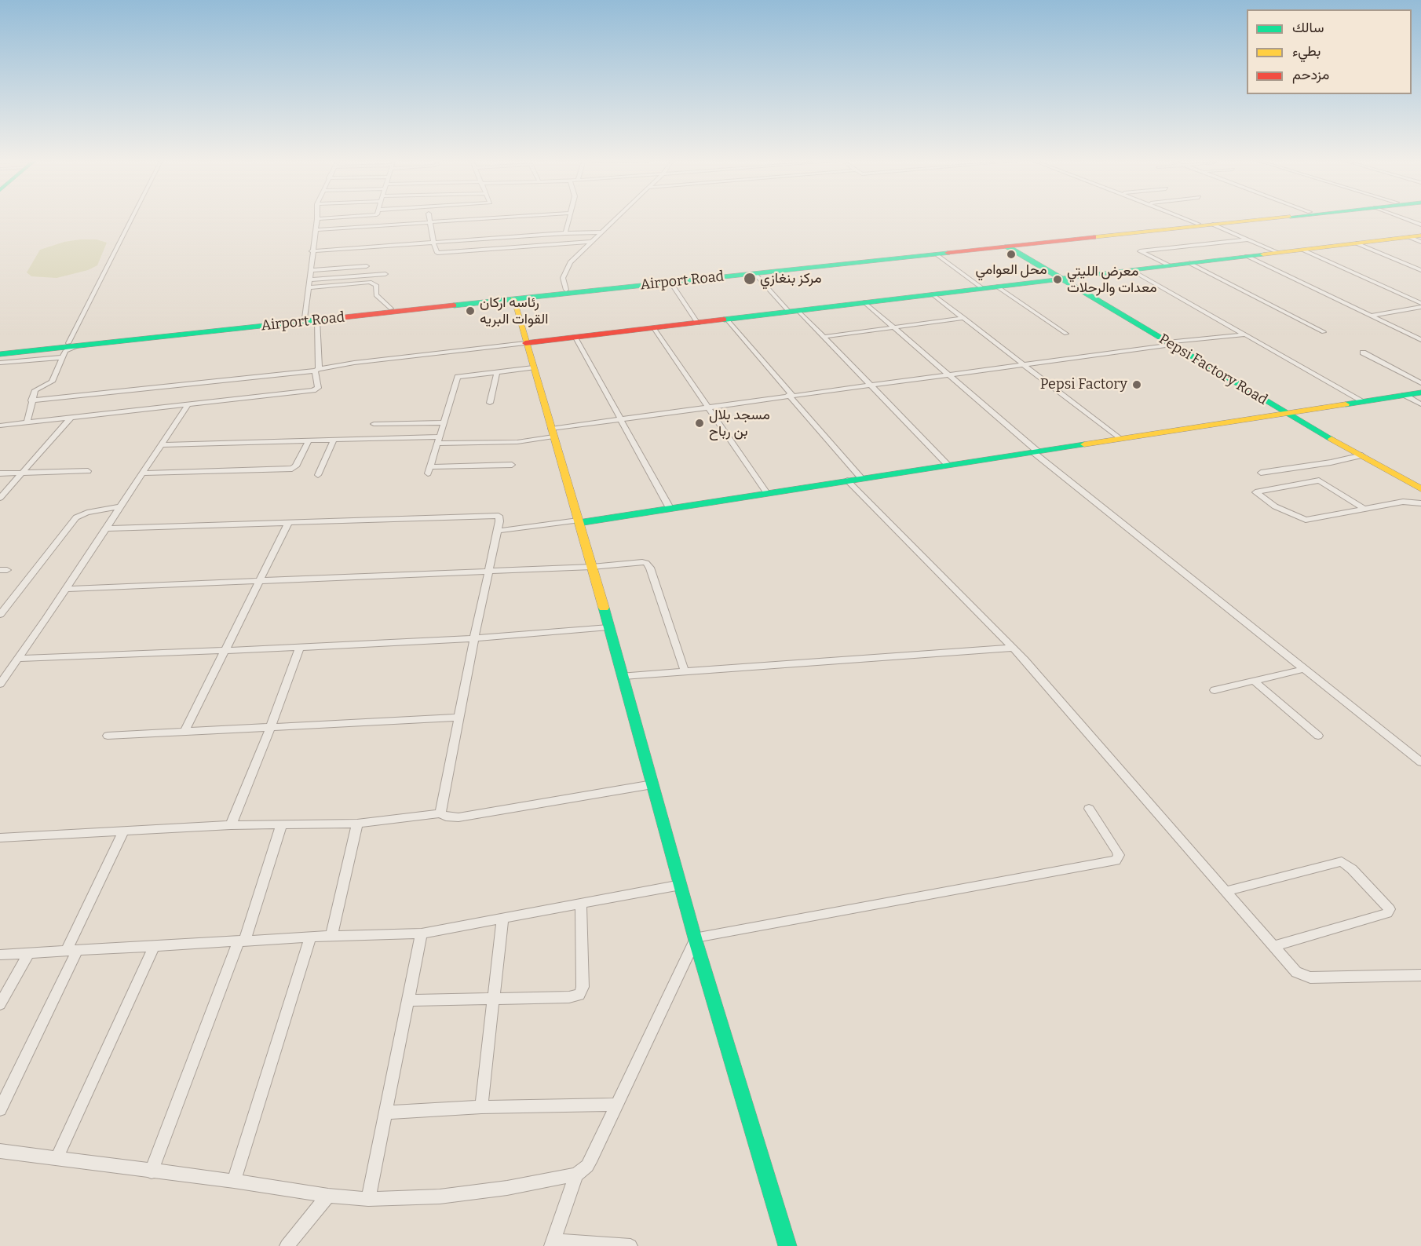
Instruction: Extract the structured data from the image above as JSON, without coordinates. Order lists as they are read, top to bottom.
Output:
{
  "streets": {
    "main road": ["Airport Road", "Pepsi Factory Road"]
  },
  "crossings": [
    ["Airport Road", "Pepsi Factory Road"]
  ],
  "places": [
    "محل العوامي",
    "مركز بنغازي",
    "معرض الليتي معدات والرحلات",
    "رئاسه اركان القوات البريه",
    "Pepsi Factory",
    "مسجد بلال بن رباح"
  ],
  "legend": ["سالك", "بطيء", "مزدحم"]
}
